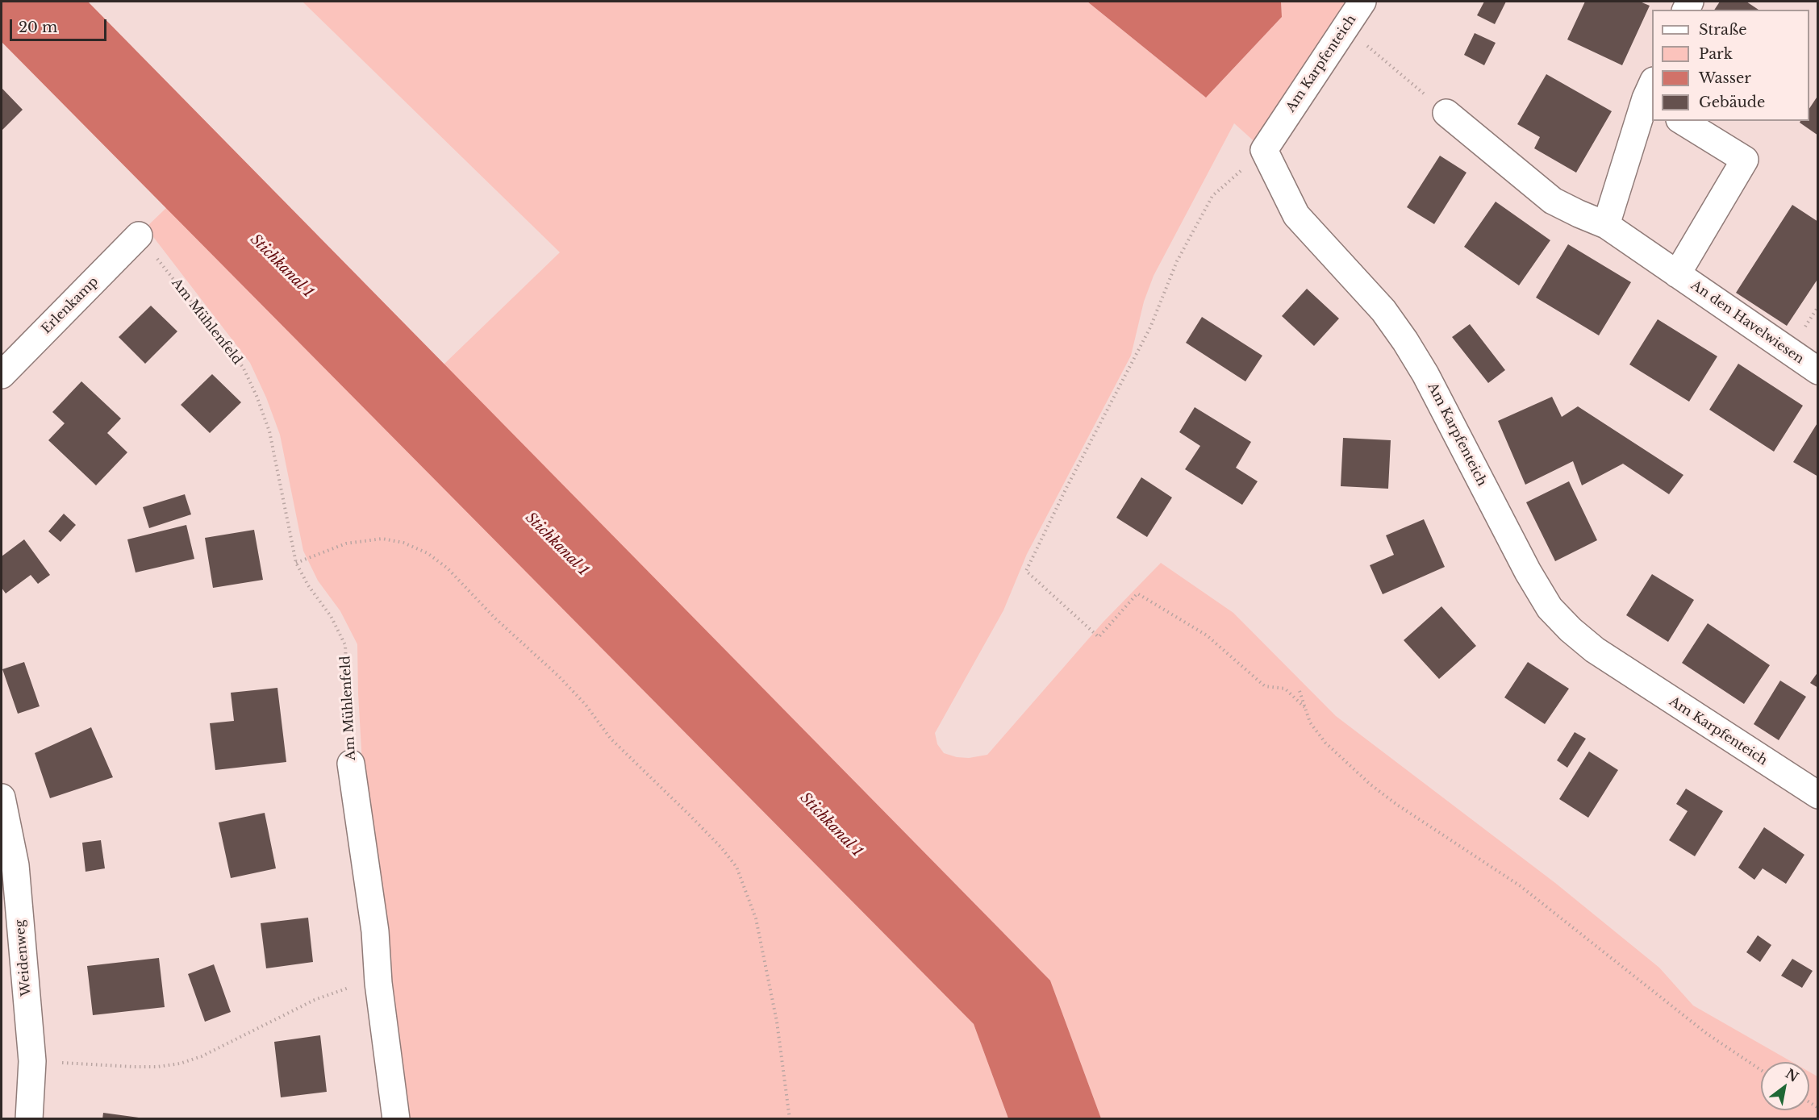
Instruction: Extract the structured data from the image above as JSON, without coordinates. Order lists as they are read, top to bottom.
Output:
{
  "streets": {
    "street": [
      "Am Karpfenteich",
      "Erlenkamp",
      "Am Mühlenfeld",
      "An den Havelwiesen",
      "Weidenweg"
    ]
  },
  "crossings": [
    ["Erlenkamp", "Am Mühlenfeld"]
  ],
  "water": ["Stichkanal 1"],
  "legend": [
    "Straße",
    "Park",
    "Wasser",
    "Gebäude"
  ],
  "scale_bar": "20 m",
  "north": "top right"
}
